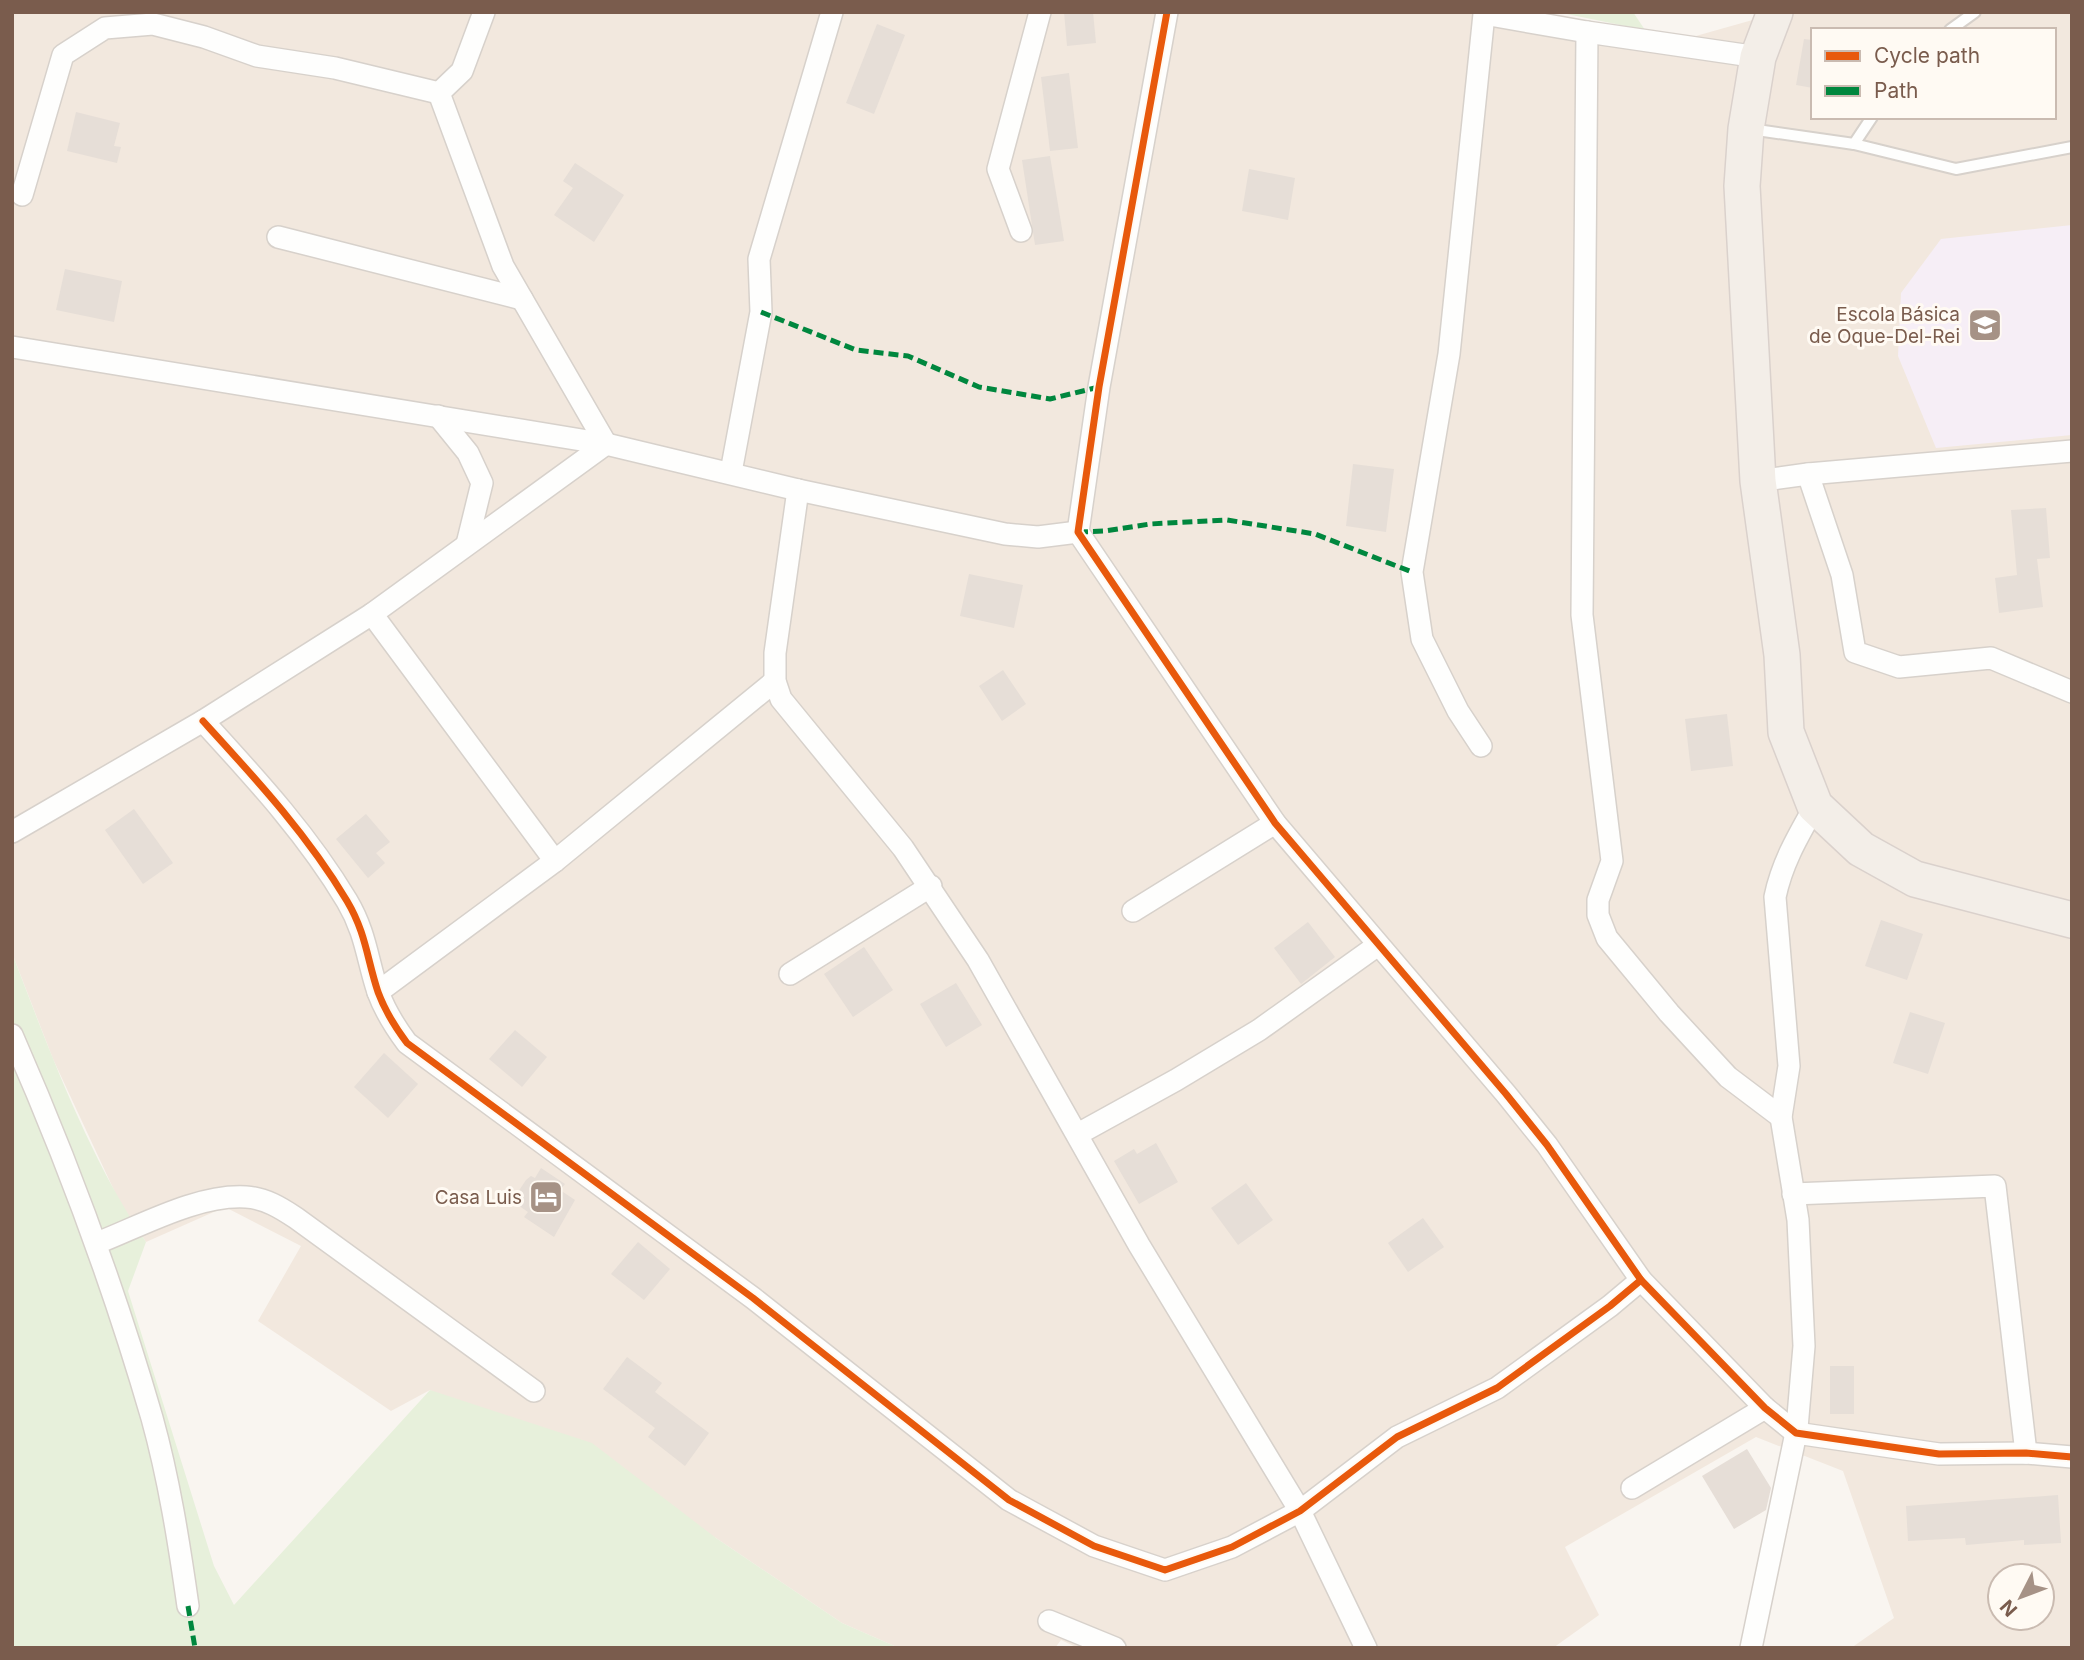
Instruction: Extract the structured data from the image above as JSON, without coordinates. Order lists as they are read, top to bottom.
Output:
{
  "places": {
    "school or university": ["Escola Básica de Oque-Del-Rei"],
    "hotel": ["Casa Luis"]
  },
  "legend": ["Cycle path", "Path"],
  "north": "bottom left"
}
